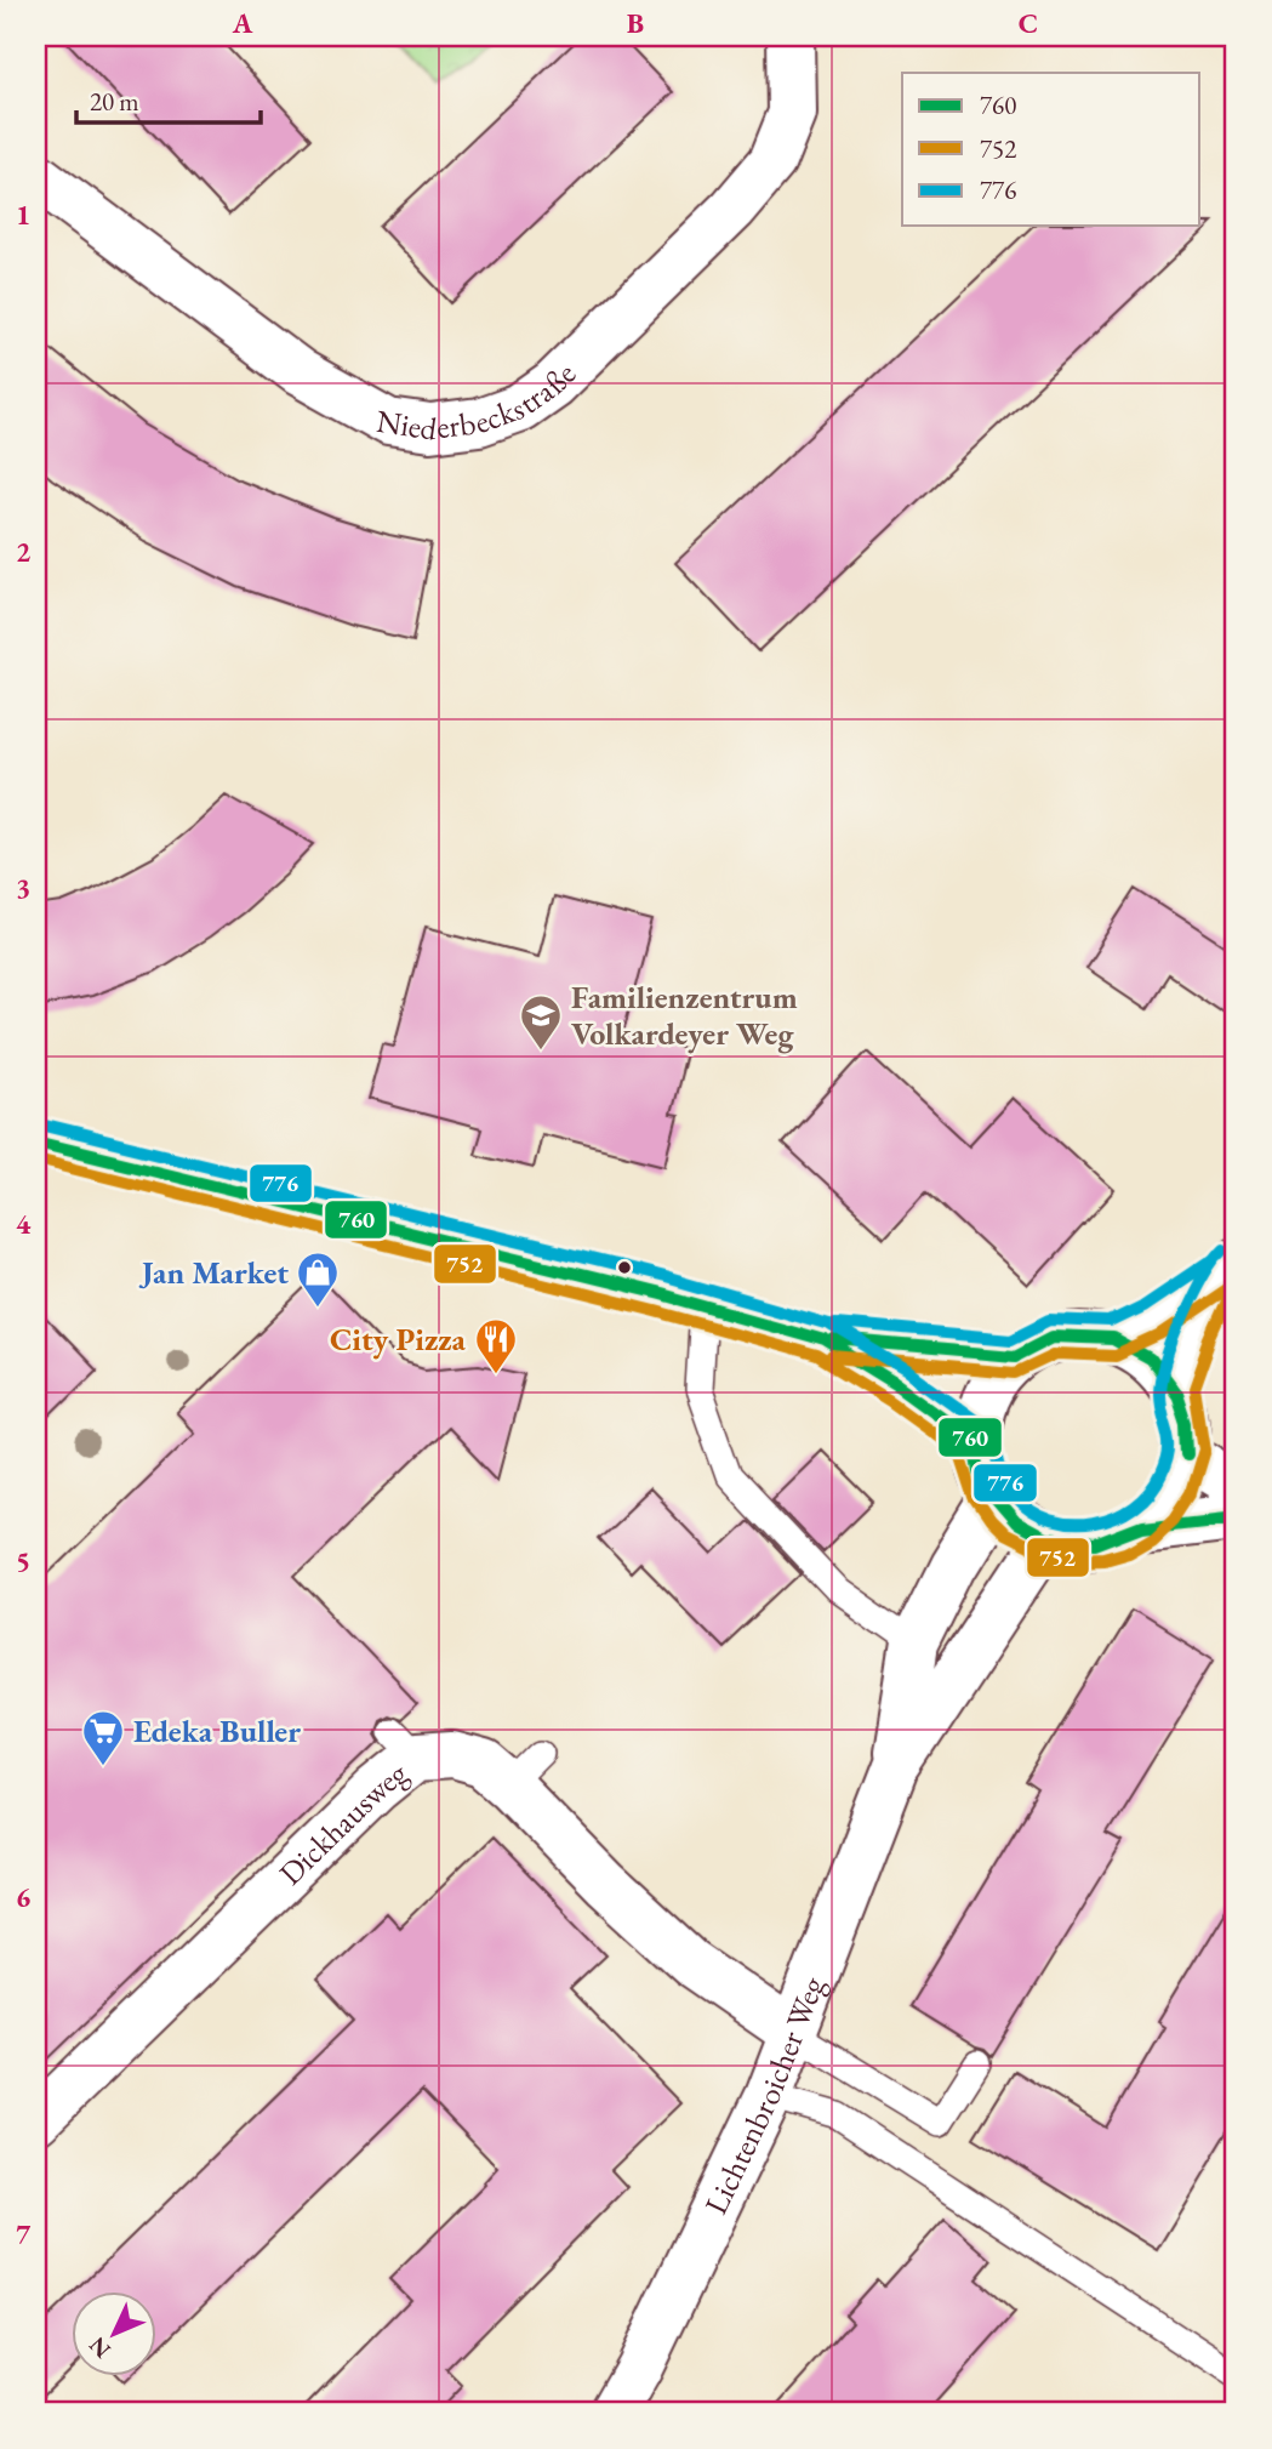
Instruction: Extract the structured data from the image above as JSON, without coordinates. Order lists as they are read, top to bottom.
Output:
{
  "streets": {
    "street": ["Niederbeckstraße", "Dickhausweg", "Lichtenbroicher Weg"]
  },
  "crossings": [
    ["Dickhausweg", "Lichtenbroicher Weg"]
  ],
  "places": {
    "school or university": ["Familienzentrum Volkardeyer Weg"],
    "shop": ["Jan Market"],
    "restaurant": ["City Pizza"],
    "supermarket": ["Edeka Buller"]
  },
  "lines": ["transit line 776", "transit line 760", "transit line 752"],
  "legend": ["760", "752", "776"],
  "scale_bar": "20 m",
  "north": "bottom left",
  "grid": {
    "columns": ["A", "B", "C"],
    "rows": [
      "1",
      "2",
      "3",
      "4",
      "5",
      "6",
      "7"
    ]
  }
}
